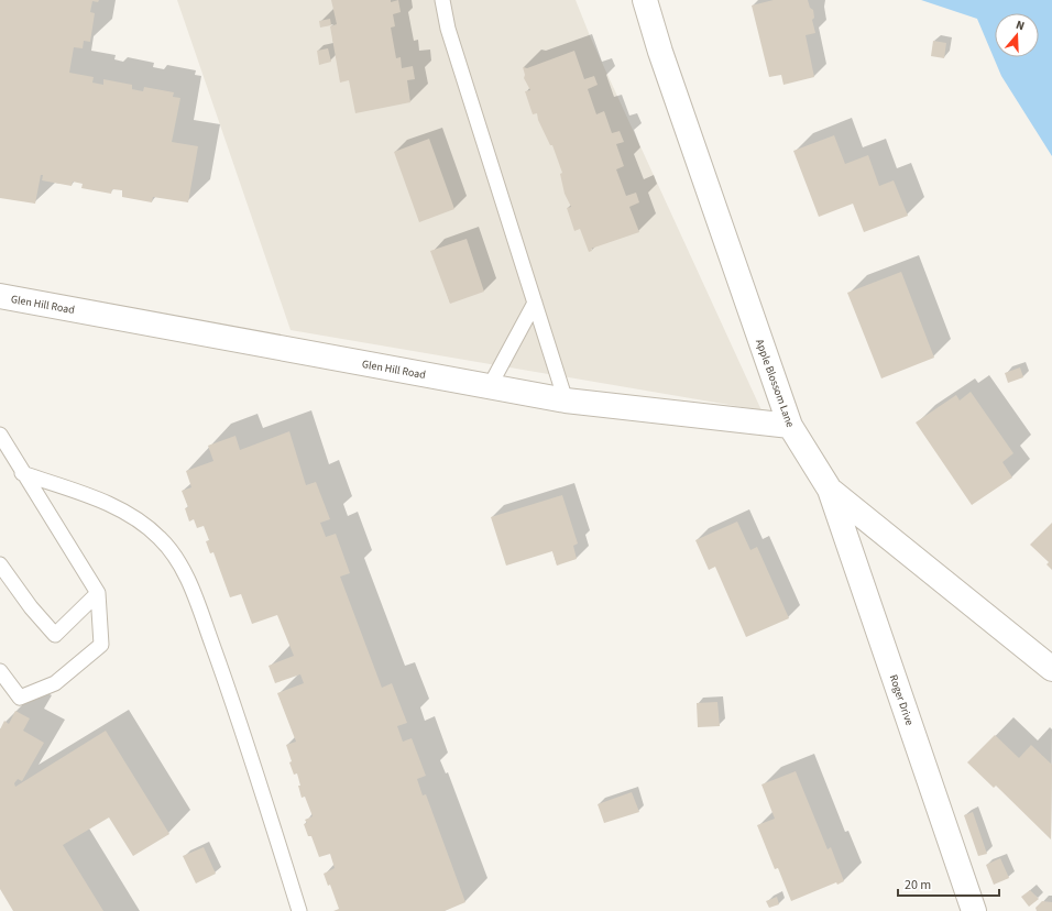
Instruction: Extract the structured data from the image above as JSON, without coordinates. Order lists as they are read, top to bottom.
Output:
{
  "streets": {
    "street": ["Glen Hill Road", "Apple Blossom Lane", "Roger Drive"]
  },
  "crossings": [
    ["Glen Hill Road", "Apple Blossom Lane"],
    ["Apple Blossom Lane", "Roger Drive"]
  ],
  "scale_bar": "20 m",
  "north": "top"
}
